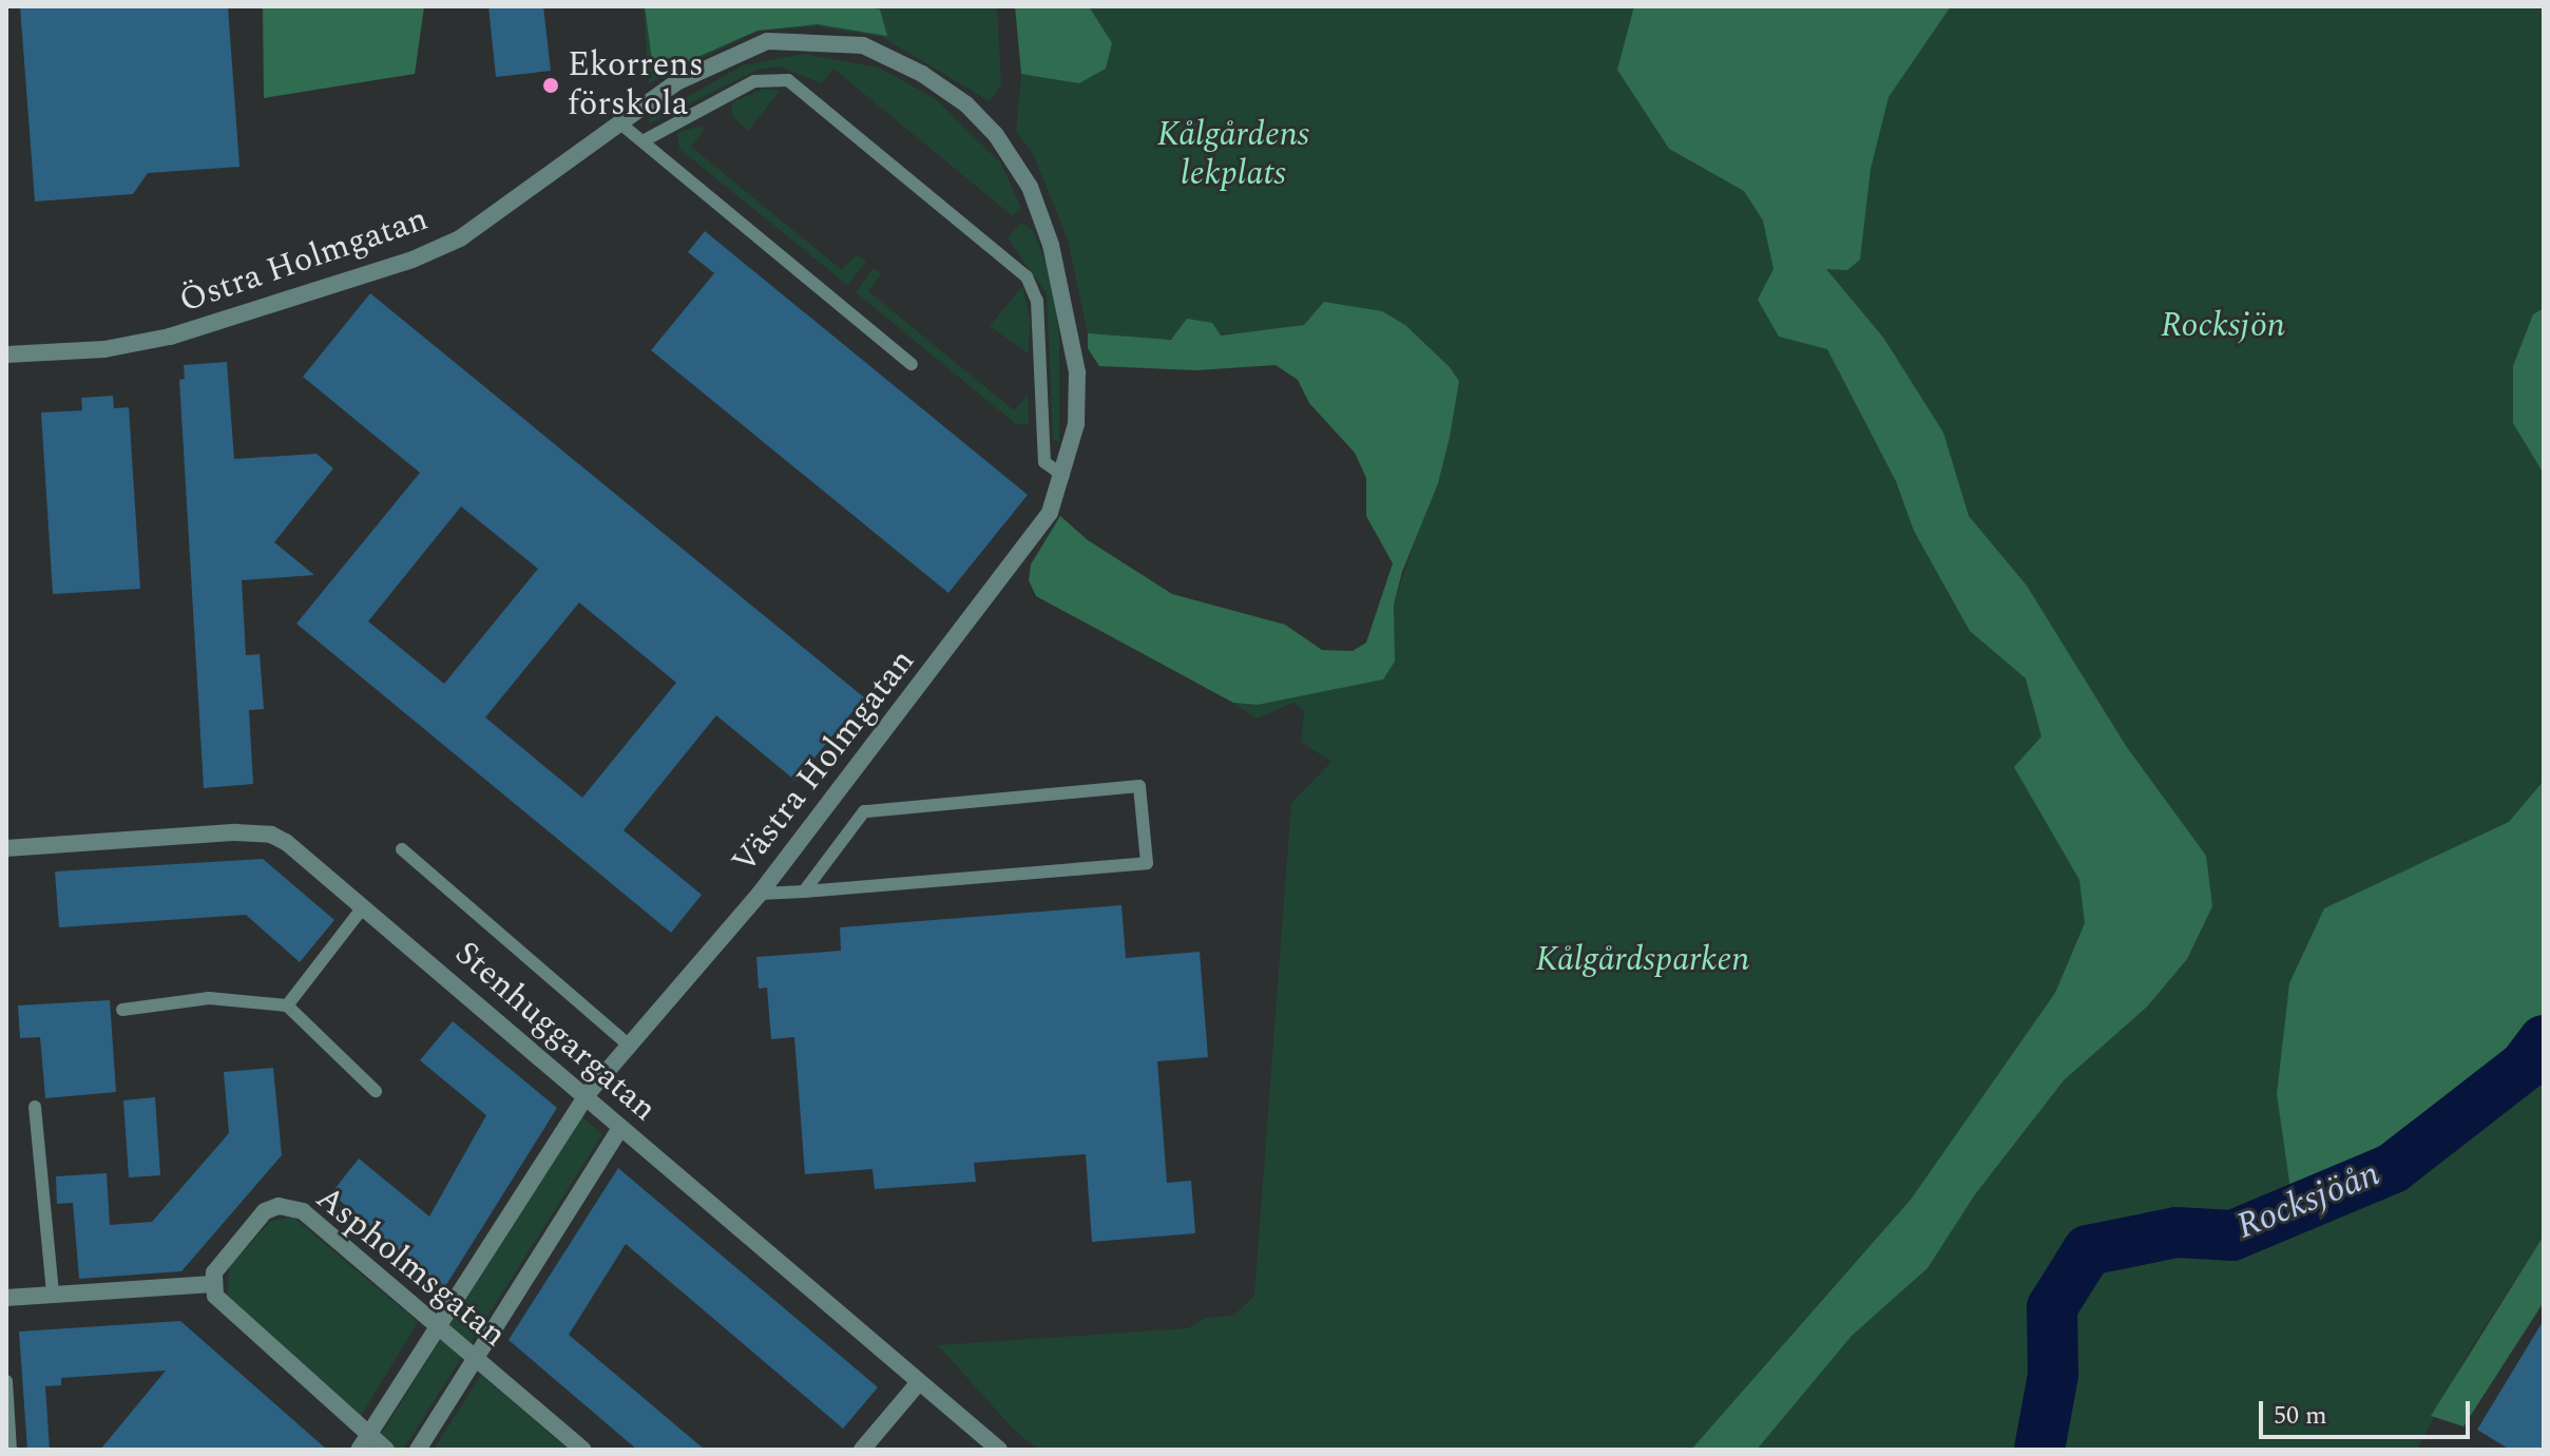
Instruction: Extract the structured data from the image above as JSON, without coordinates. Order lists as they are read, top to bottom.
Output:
{
  "streets": {
    "street": [
      "Östra Holmgatan",
      "Västra Holmgatan",
      "Stenhuggargatan",
      "Aspholmsgatan"
    ]
  },
  "crossings": [
    ["Östra Holmgatan", "Västra Holmgatan"],
    ["Västra Holmgatan", "Stenhuggargatan"]
  ],
  "water": ["Rocksjöån"],
  "parks": ["Kålgårdens lekplats", "Rocksjön", "Kålgårdsparken"],
  "places": ["Ekorrens förskola"],
  "scale_bar": "50 m"
}
